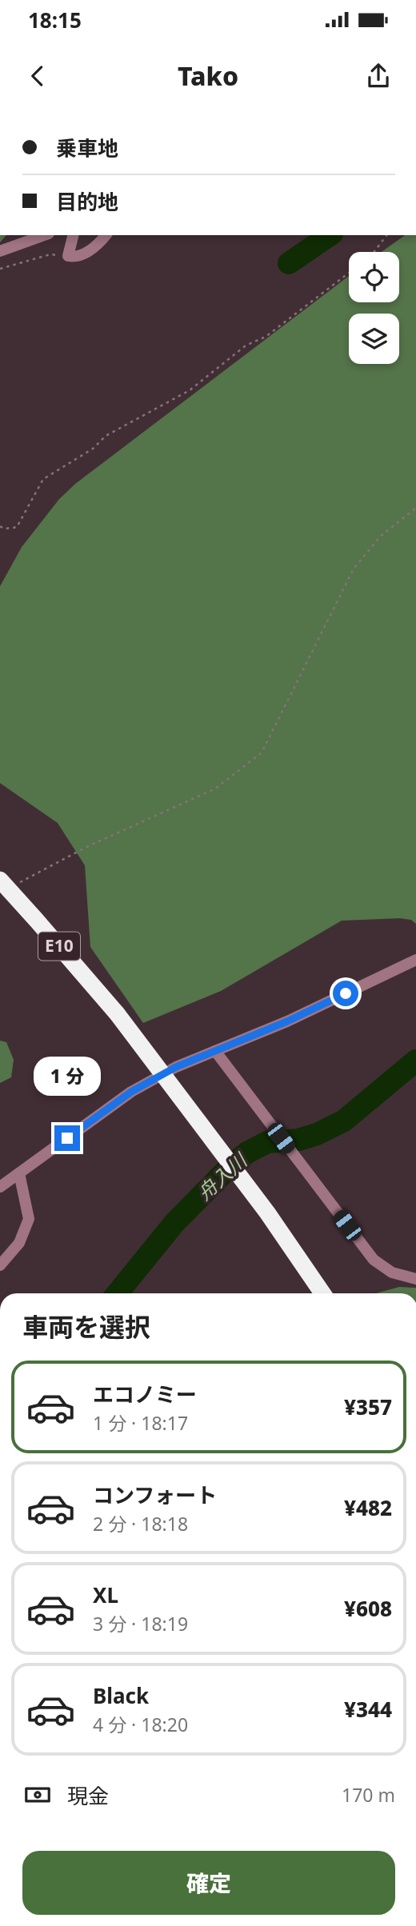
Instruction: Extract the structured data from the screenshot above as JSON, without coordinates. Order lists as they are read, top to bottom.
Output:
{
  "streets": {
    "highway": ["E10"]
  },
  "water": ["舟入川"],
  "page": {
    "status": "18:15",
    "header": "Tako",
    "banner": ["乗車地", "目的地"],
    "bubble": "1 分",
    "heading": "車両を選択",
    "list": [
      {
        "name": "エコノミー",
        "note": "1 分 · 18:17",
        "value": "¥357"
      },
      {
        "name": "コンフォート",
        "note": "2 分 · 18:18",
        "value": "¥482"
      },
      {
        "name": "XL",
        "note": "3 分 · 18:19",
        "value": "¥608"
      },
      {
        "name": "Black",
        "note": "4 分 · 18:20",
        "value": "¥344"
      }
    ],
    "pay": ["現金", "170 m"],
    "buttons": "確定"
  }
}
